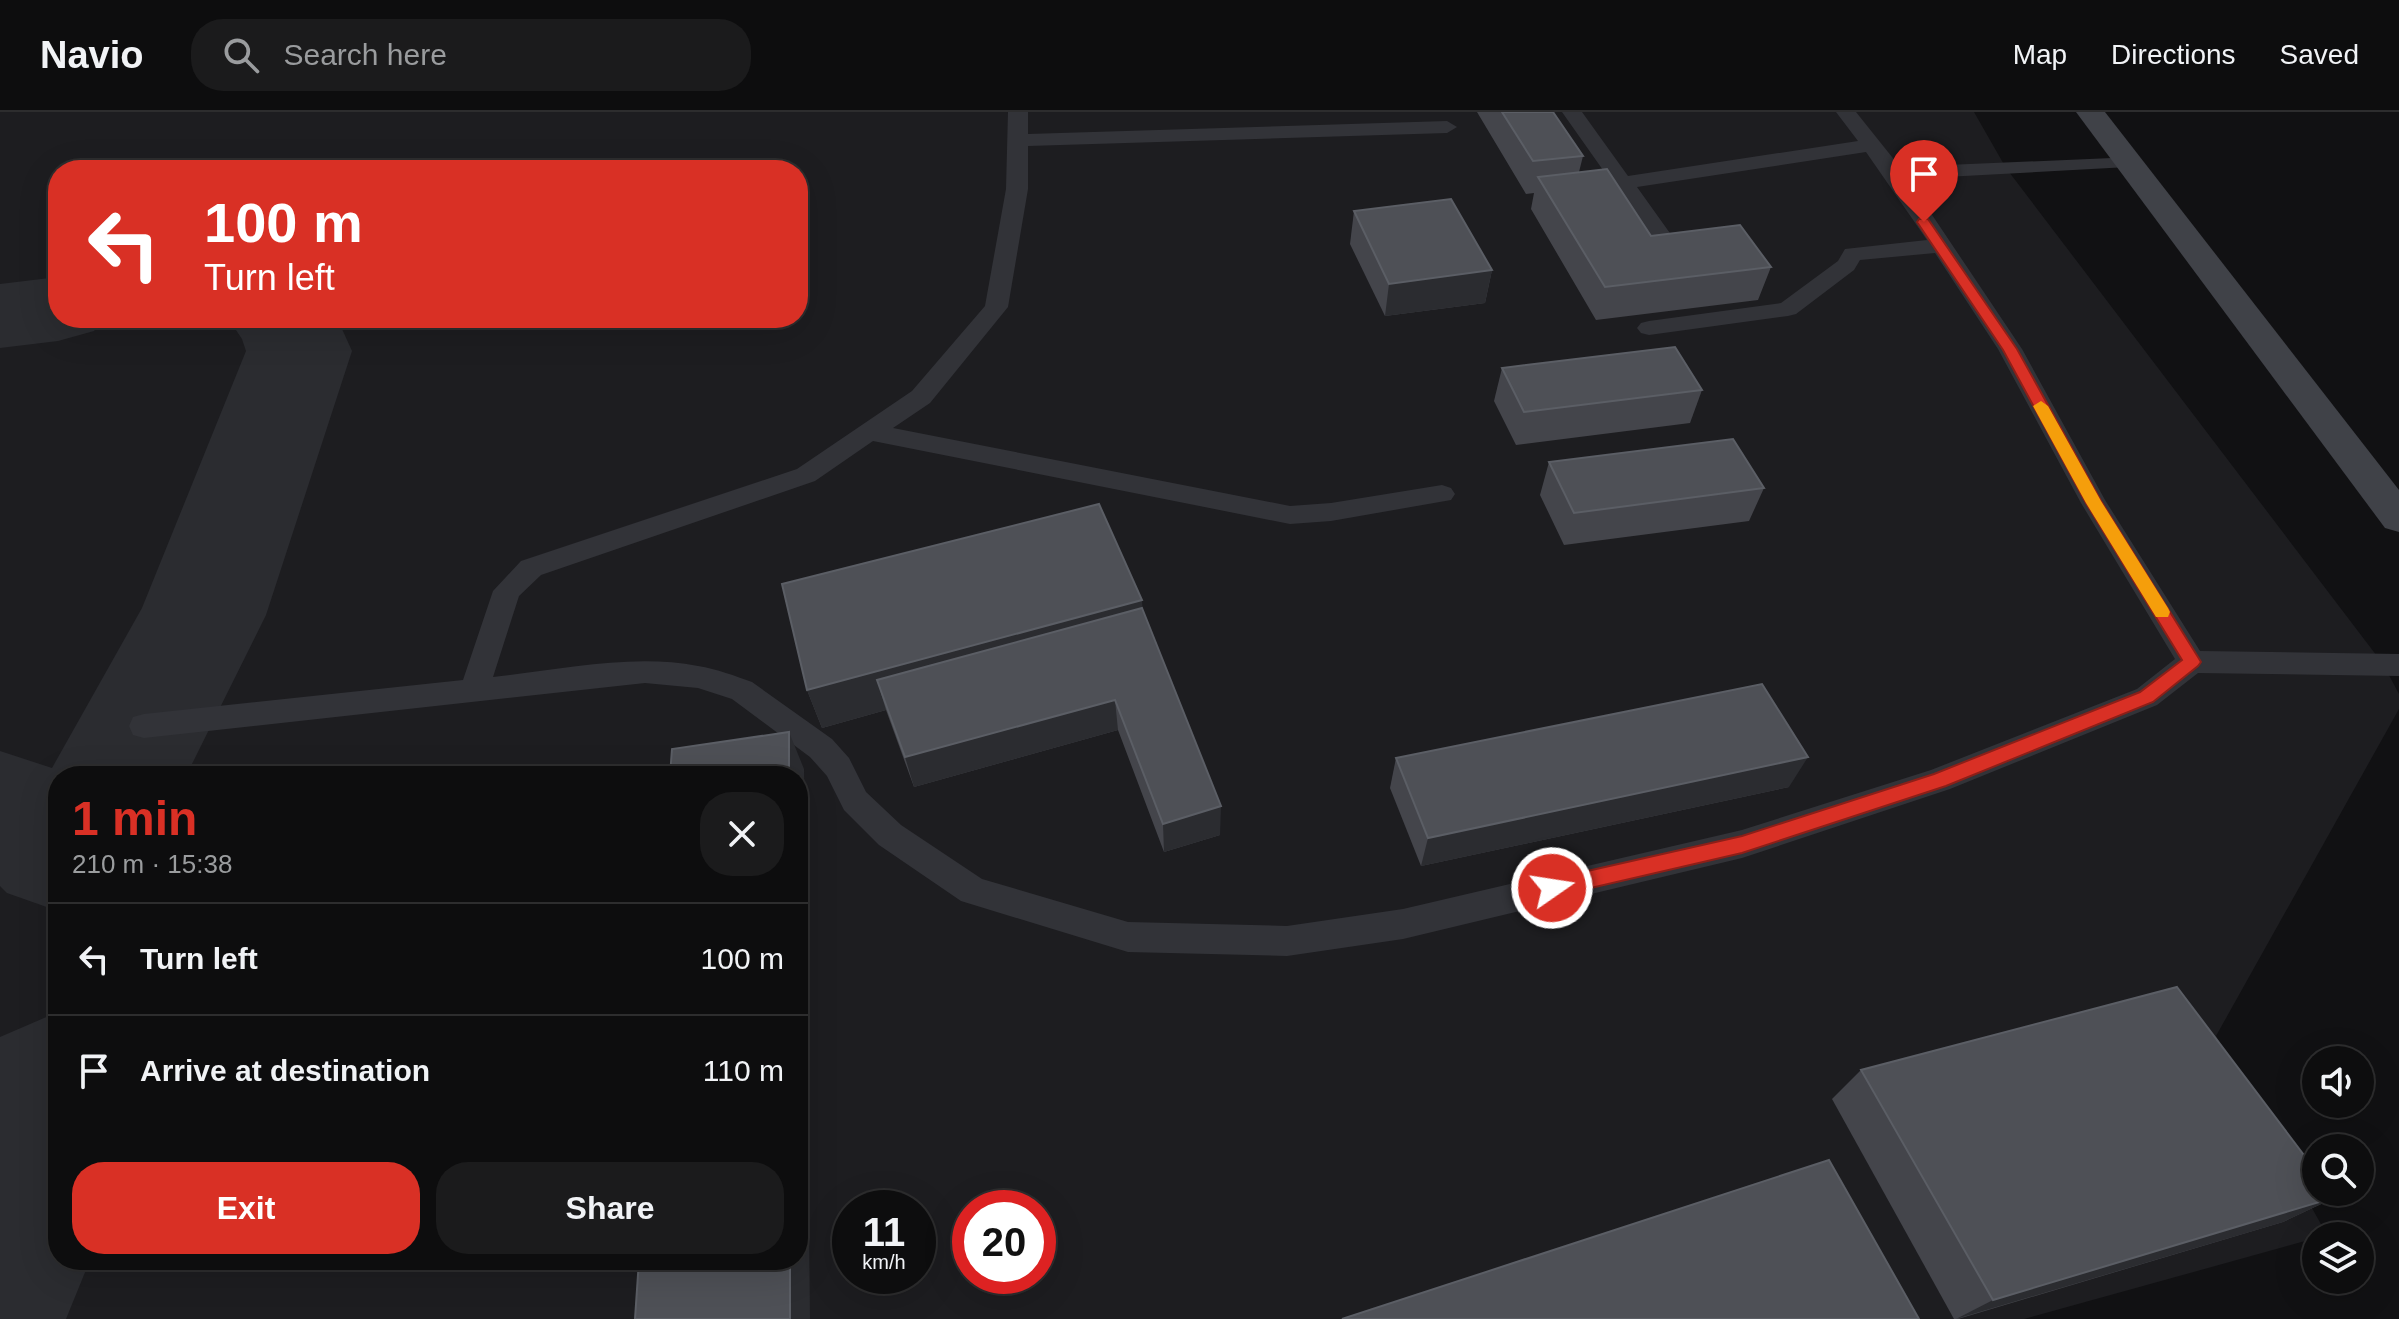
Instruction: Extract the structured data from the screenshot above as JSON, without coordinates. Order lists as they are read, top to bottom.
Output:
{
  "page": {
    "header": "Navio",
    "search": "Search here",
    "nav": ["Map", "Directions", "Saved"],
    "turn": ["100 m", "Turn left"],
    "heading": ["1 min", "210 m · 15:38"],
    "list": [
      {
        "name": "Turn left",
        "value": "100 m"
      },
      {
        "name": "Arrive at destination",
        "value": "110 m"
      }
    ],
    "buttons": ["Exit", "Share"],
    "speed": "11 km/h",
    "limit": "20"
  }
}
